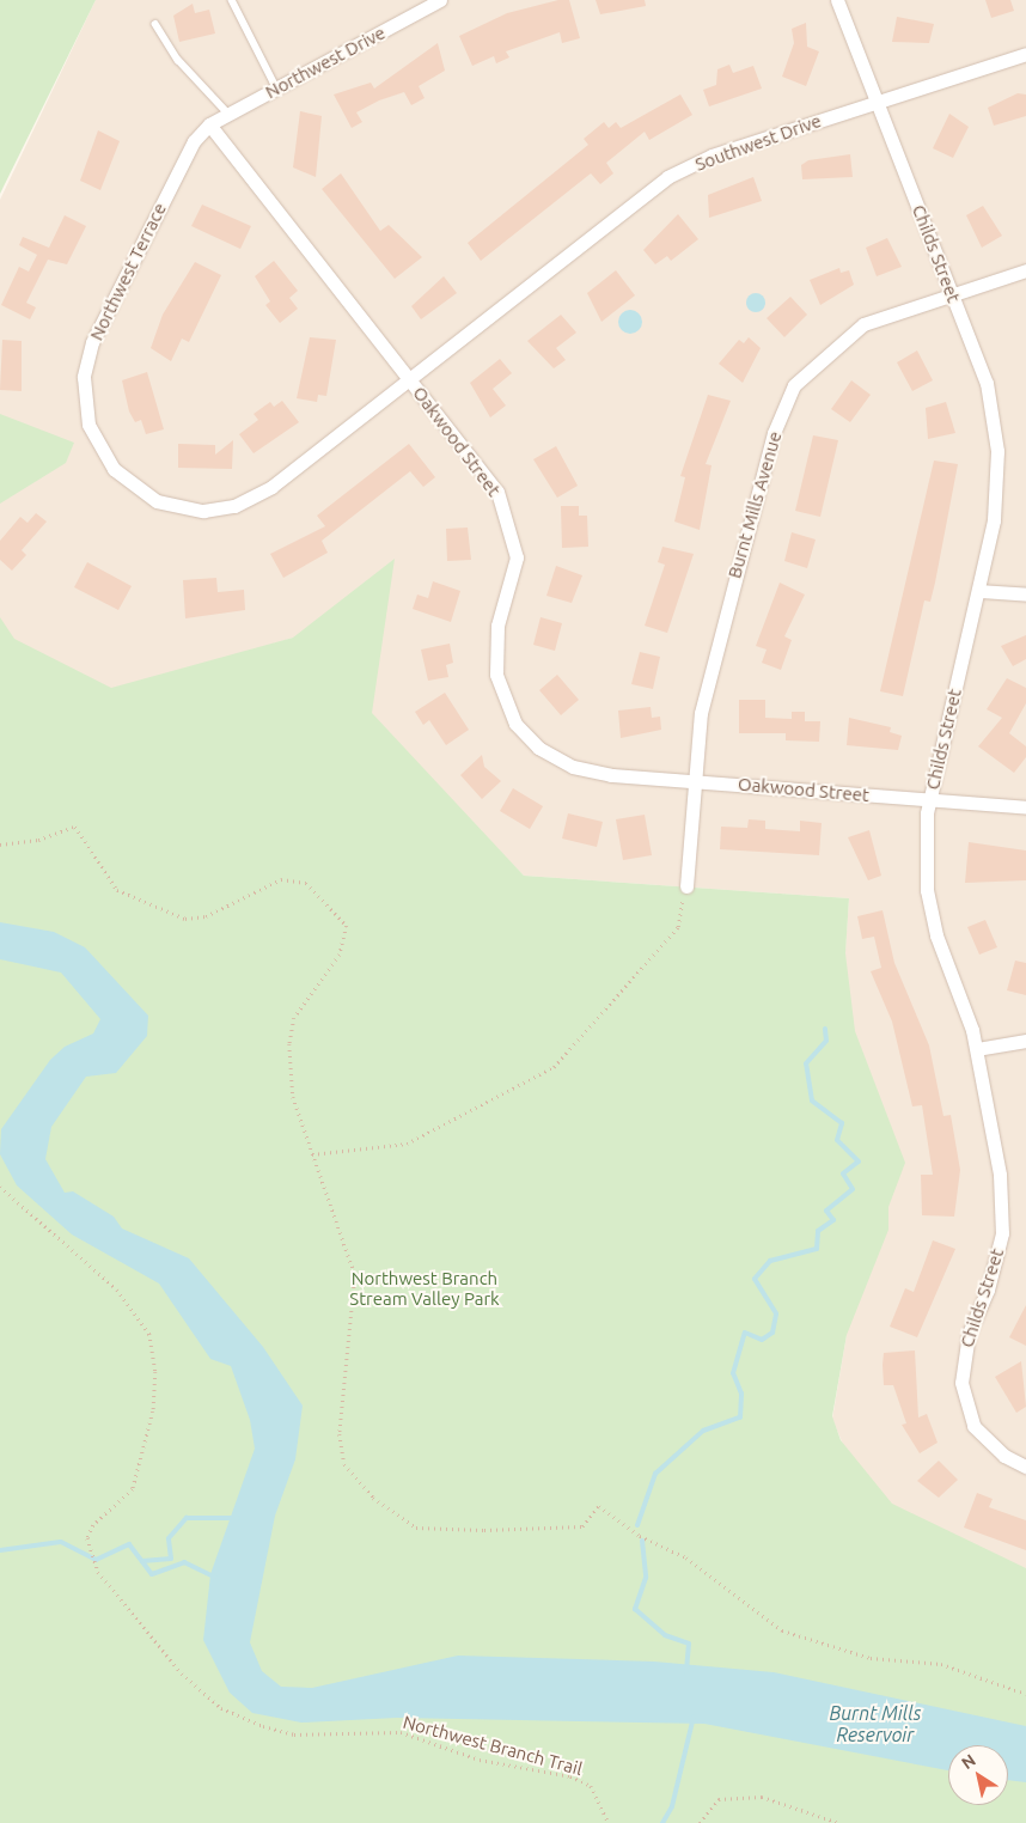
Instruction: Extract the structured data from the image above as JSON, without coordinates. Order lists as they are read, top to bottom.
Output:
{
  "streets": {
    "street": [
      "Northwest Drive",
      "Southwest Drive",
      "Childs Street",
      "Northwest Terrace",
      "Oakwood Street",
      "Burnt Mills Avenue"
    ],
    "path": ["Northwest Branch Trail"]
  },
  "crossings": [
    ["Northwest Drive", "Northwest Terrace"],
    ["Northwest Drive", "Oakwood Street"],
    ["Southwest Drive", "Childs Street"],
    ["Southwest Drive", "Northwest Terrace"],
    ["Southwest Drive", "Oakwood Street"],
    ["Childs Street", "Oakwood Street"],
    ["Childs Street", "Burnt Mills Avenue"],
    ["Northwest Terrace", "Oakwood Street"],
    ["Oakwood Street", "Burnt Mills Avenue"]
  ],
  "water": ["Burnt Mills Reservoir"],
  "parks": ["Northwest Branch Stream Valley Park"],
  "north": "top left"
}
